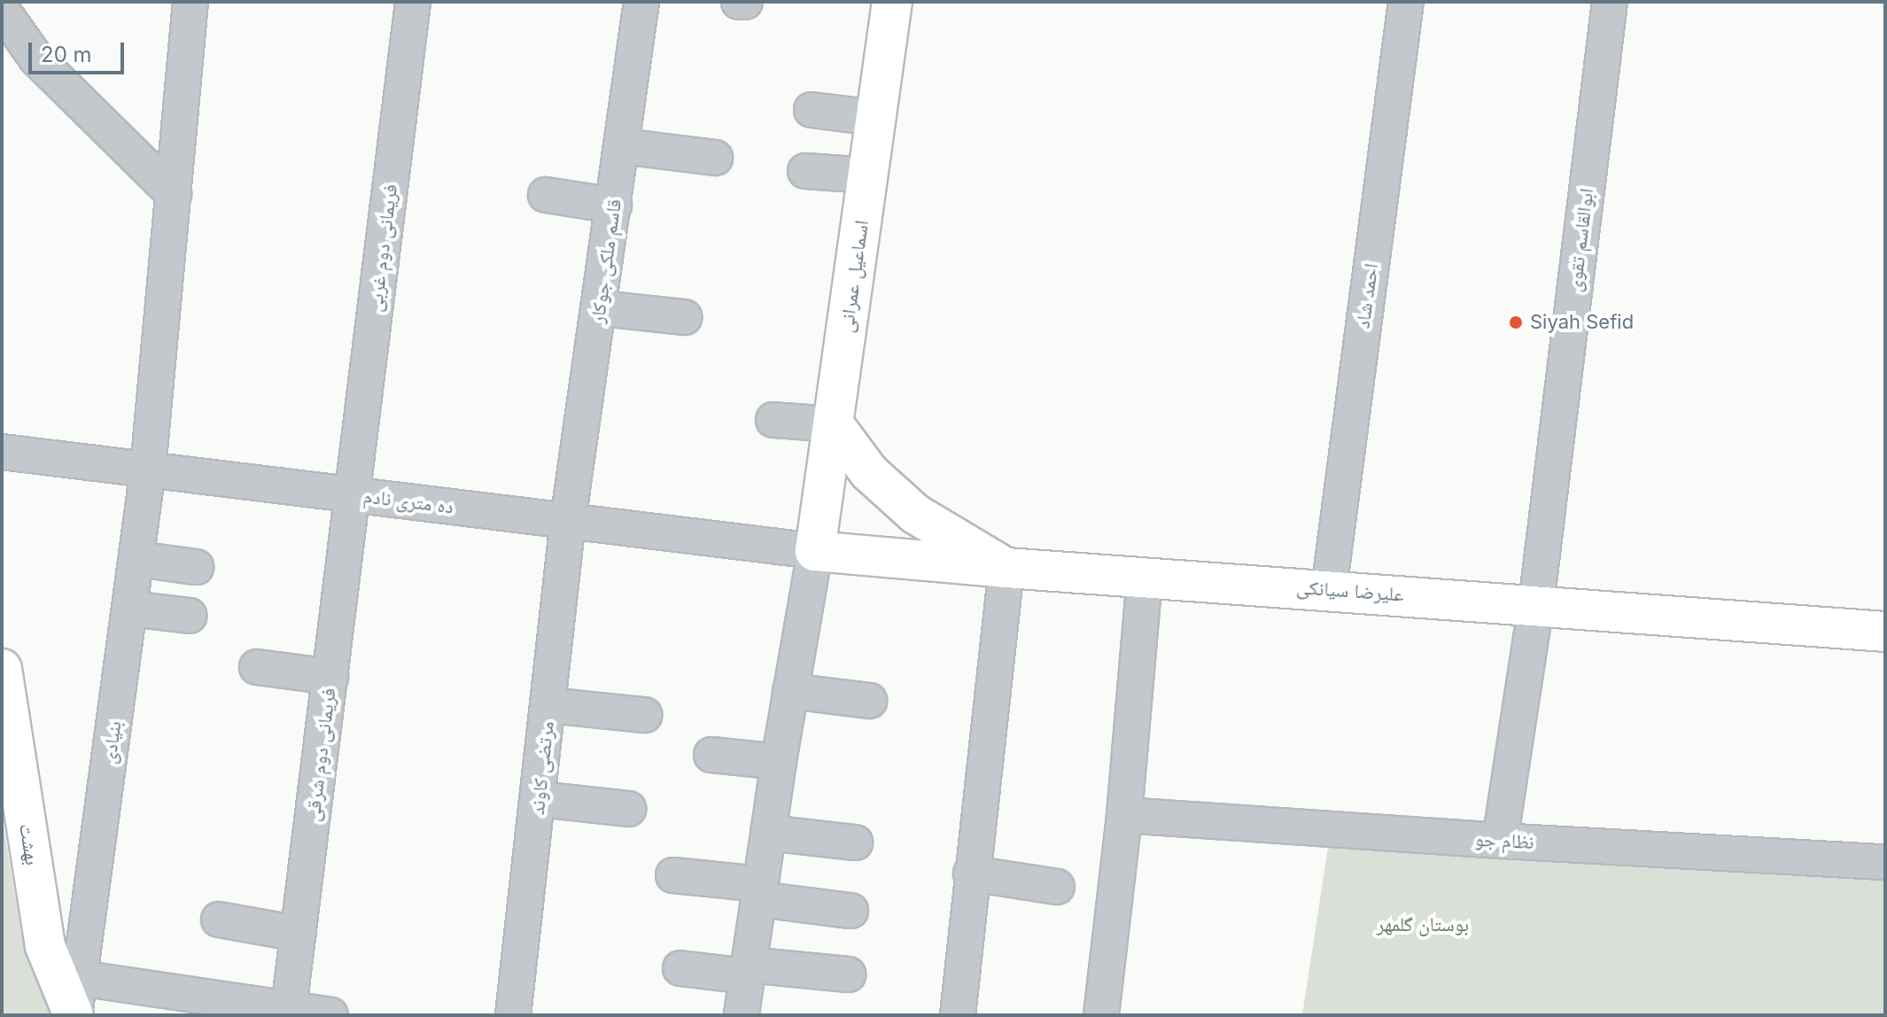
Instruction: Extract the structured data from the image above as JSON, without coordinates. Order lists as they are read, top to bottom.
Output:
{
  "streets": {
    "street": [
      "ابوالقاسم تقوی",
      "فریمانی دوم غربی",
      "قاسم ملکی جوکار",
      "اسماعیل عمرانی",
      "احمد شاد",
      "ده متری نادم",
      "علیرضا سیانکی",
      "بنیادی",
      "فریمانی دوم شرقی",
      "مرتضی کاوند",
      "نظام جو",
      "بهشت"
    ]
  },
  "crossings": [
    ["ابوالقاسم تقوی", "علیرضا سیانکی"],
    ["ابوالقاسم تقوی", "نظام جو"],
    ["فریمانی دوم غربی", "ده متری نادم"],
    ["فریمانی دوم غربی", "فریمانی دوم شرقی"],
    ["قاسم ملکی جوکار", "ده متری نادم"],
    ["قاسم ملکی جوکار", "مرتضی کاوند"],
    ["اسماعیل عمرانی", "ده متری نادم"],
    ["اسماعیل عمرانی", "علیرضا سیانکی"],
    ["احمد شاد", "علیرضا سیانکی"],
    ["ده متری نادم", "علیرضا سیانکی"],
    ["ده متری نادم", "بنیادی"],
    ["ده متری نادم", "فریمانی دوم شرقی"],
    ["ده متری نادم", "مرتضی کاوند"],
    ["بنیادی", "بهشت"]
  ],
  "parks": ["بوستان گلمهر"],
  "places": ["Siyah Sefid"],
  "scale_bar": "20 m"
}
